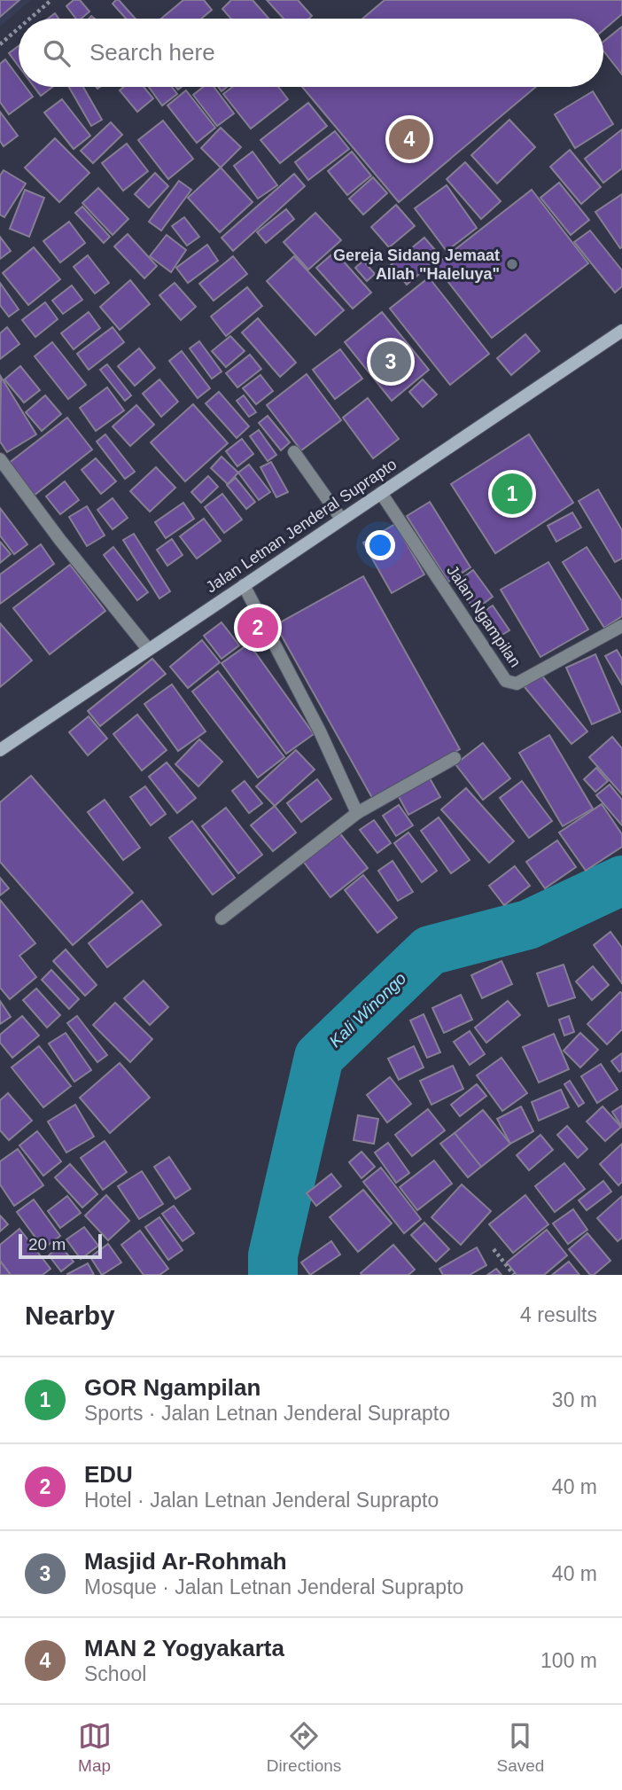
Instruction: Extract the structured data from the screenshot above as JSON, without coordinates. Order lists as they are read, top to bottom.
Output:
{
  "streets": {
    "main road": ["Jalan Letnan Jenderal Suprapto"],
    "street": ["Jalan Ngampilan"]
  },
  "crossings": [
    ["Jalan Letnan Jenderal Suprapto", "Jalan Ngampilan"]
  ],
  "water": ["Kali Winongo"],
  "places": ["Gereja Sidang Jemaat Allah \"Haleluya\""],
  "scale_bar": "20 m",
  "page": {
    "search": "Search here",
    "pins": [
      "4",
      "3",
      "1",
      "2"
    ],
    "scale": "20 m",
    "heading": ["Nearby", "4 results"],
    "list": [
      {
        "mark": "1",
        "name": "GOR Ngampilan",
        "note": "Sports · Jalan Letnan Jenderal Suprapto",
        "value": "30 m"
      },
      {
        "mark": "2",
        "name": "EDU",
        "note": "Hotel · Jalan Letnan Jenderal Suprapto",
        "value": "40 m"
      },
      {
        "mark": "3",
        "name": "Masjid Ar-Rohmah",
        "note": "Mosque · Jalan Letnan Jenderal Suprapto",
        "value": "40 m"
      },
      {
        "mark": "4",
        "name": "MAN 2 Yogyakarta",
        "note": "School",
        "value": "100 m"
      }
    ],
    "nav": ["Map", "Directions", "Saved"]
  }
}
